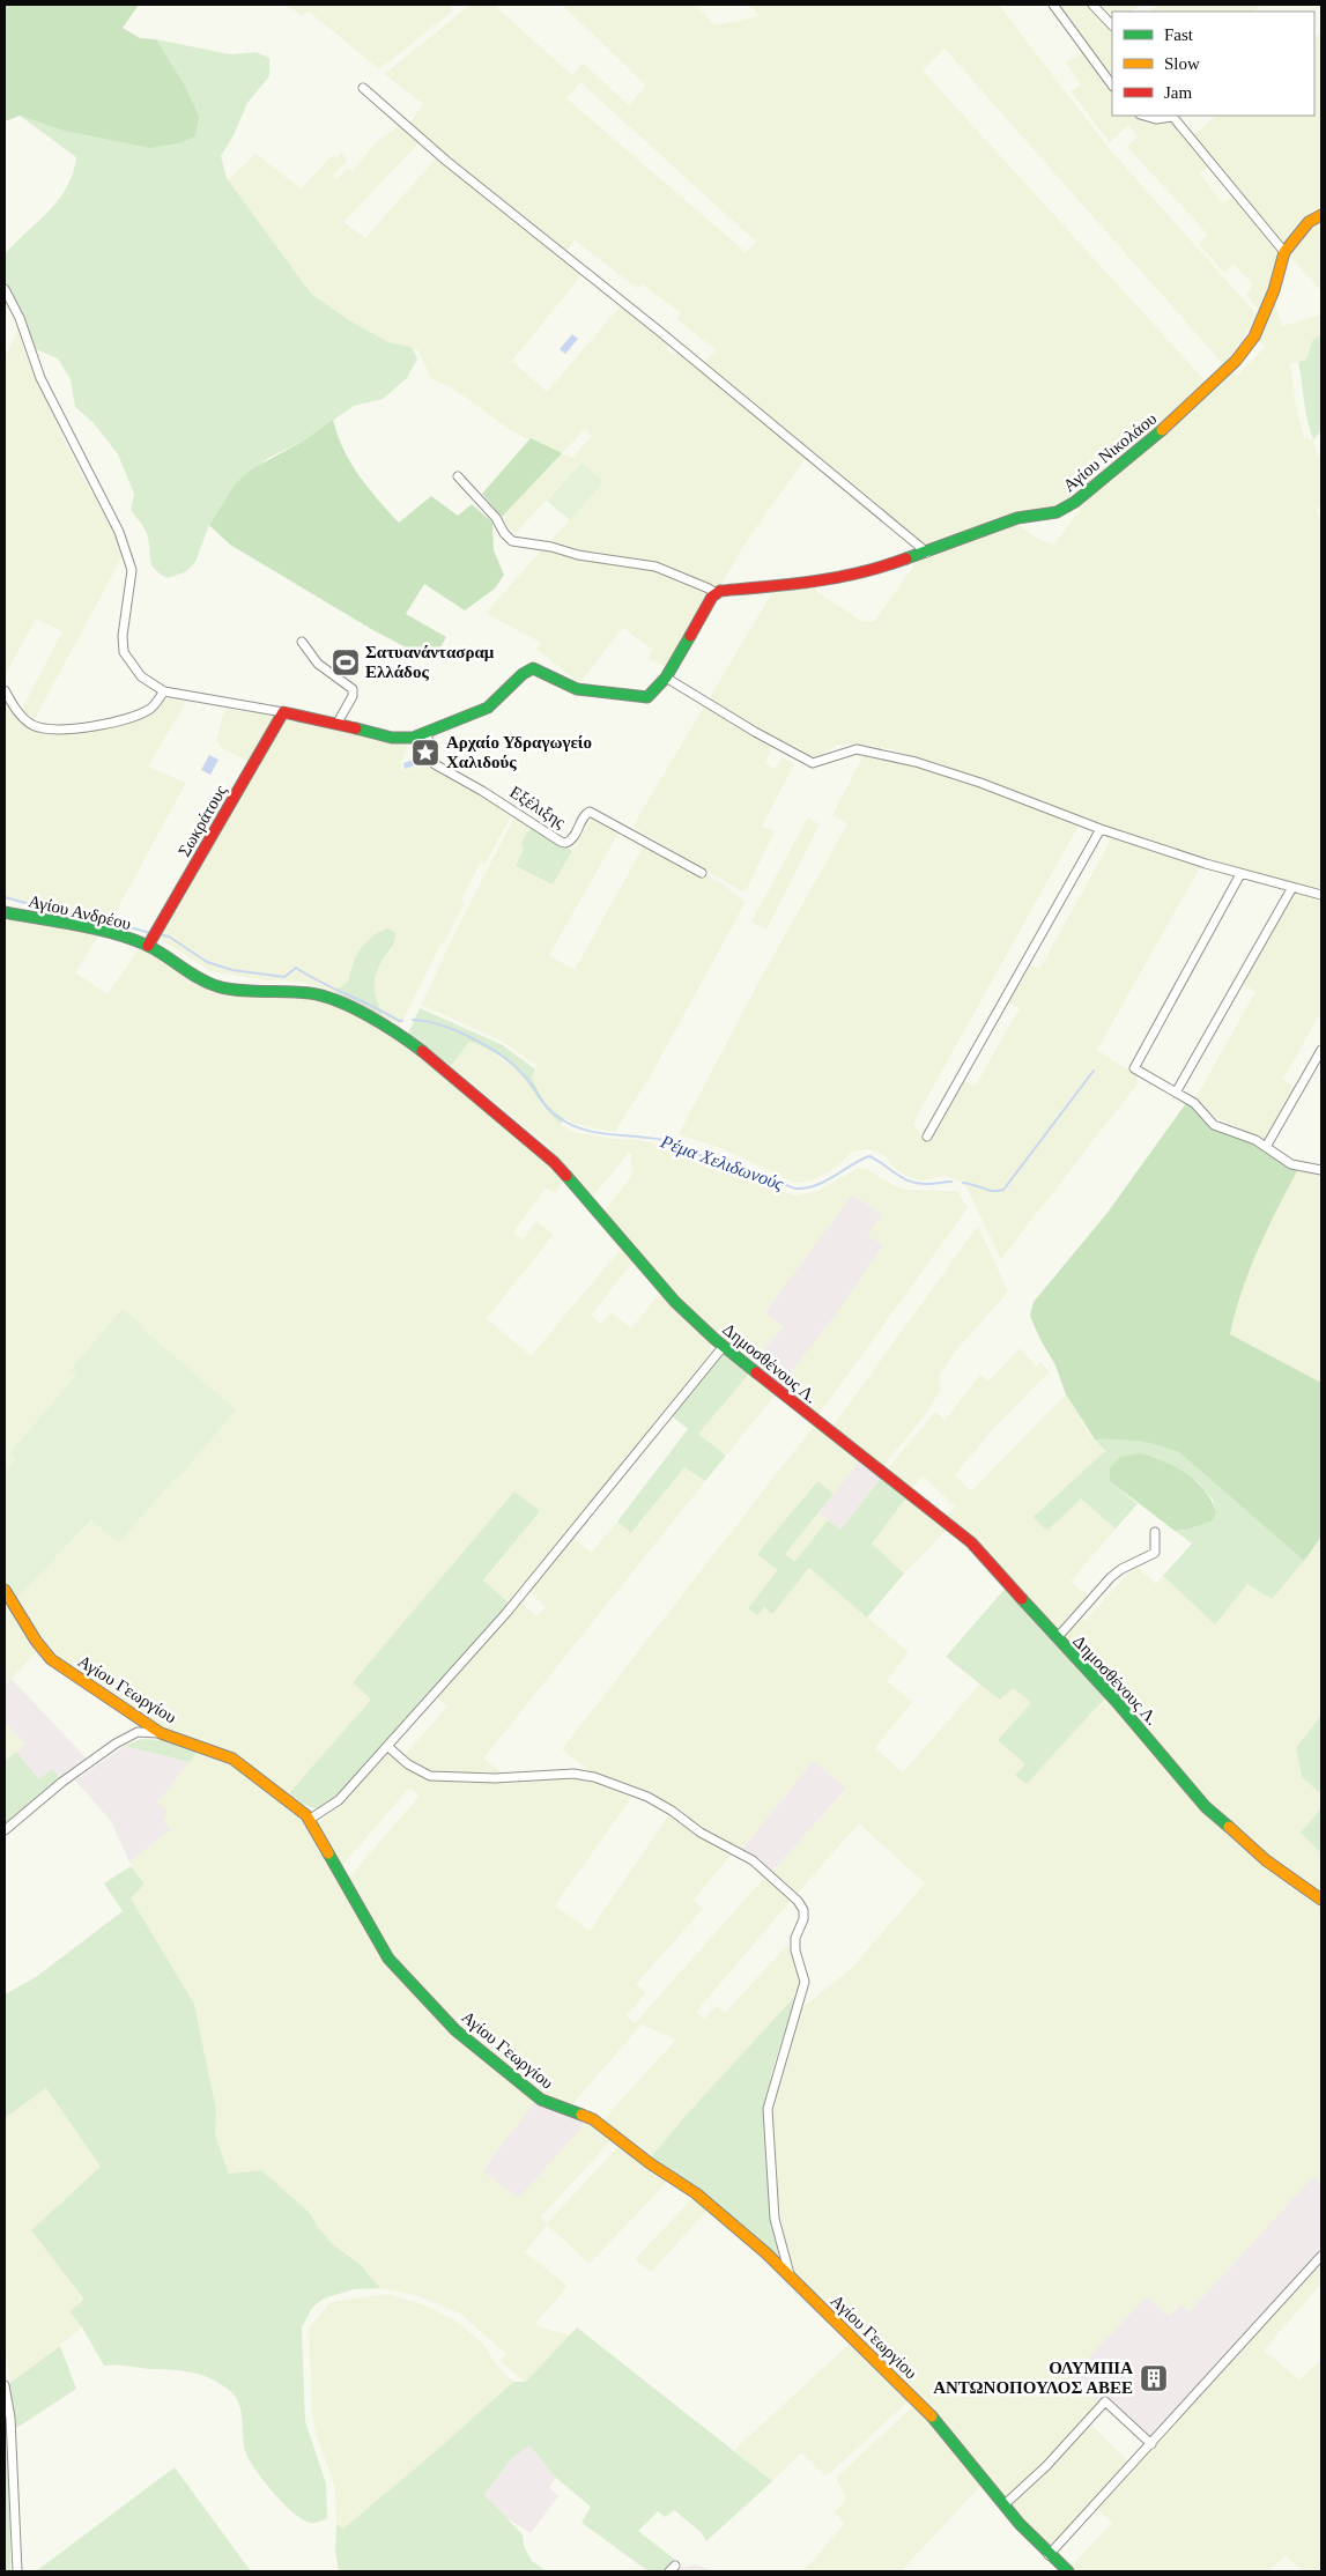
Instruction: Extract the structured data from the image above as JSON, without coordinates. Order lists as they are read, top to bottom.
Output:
{
  "streets": {
    "street": [
      "Αγίου Νικολάου",
      "Εξέλιξης",
      "Σωκράτους",
      "Αγίου Ανδρέου",
      "Δημοσθένους Λ.",
      "Αγίου Γεωργίου"
    ]
  },
  "crossings": [
    ["Σωκράτους", "Αγίου Ανδρέου"],
    ["Σωκράτους", "Δημοσθένους Λ."],
    ["Αγίου Ανδρέου", "Δημοσθένους Λ."]
  ],
  "water": ["Ρέμα Χελιδωνούς"],
  "places": {
    "sports": ["Σατυανάντασραμ Ελλάδος"],
    "place": ["Αρχαίο Υδραγωγείο Χαλιδούς"],
    "building": ["ΟΛΥΜΠΙΑ ΑΝΤΩΝΟΠΟΥΛΟΣ ΑΒΕΕ"]
  },
  "legend": ["Fast", "Slow", "Jam"]
}
